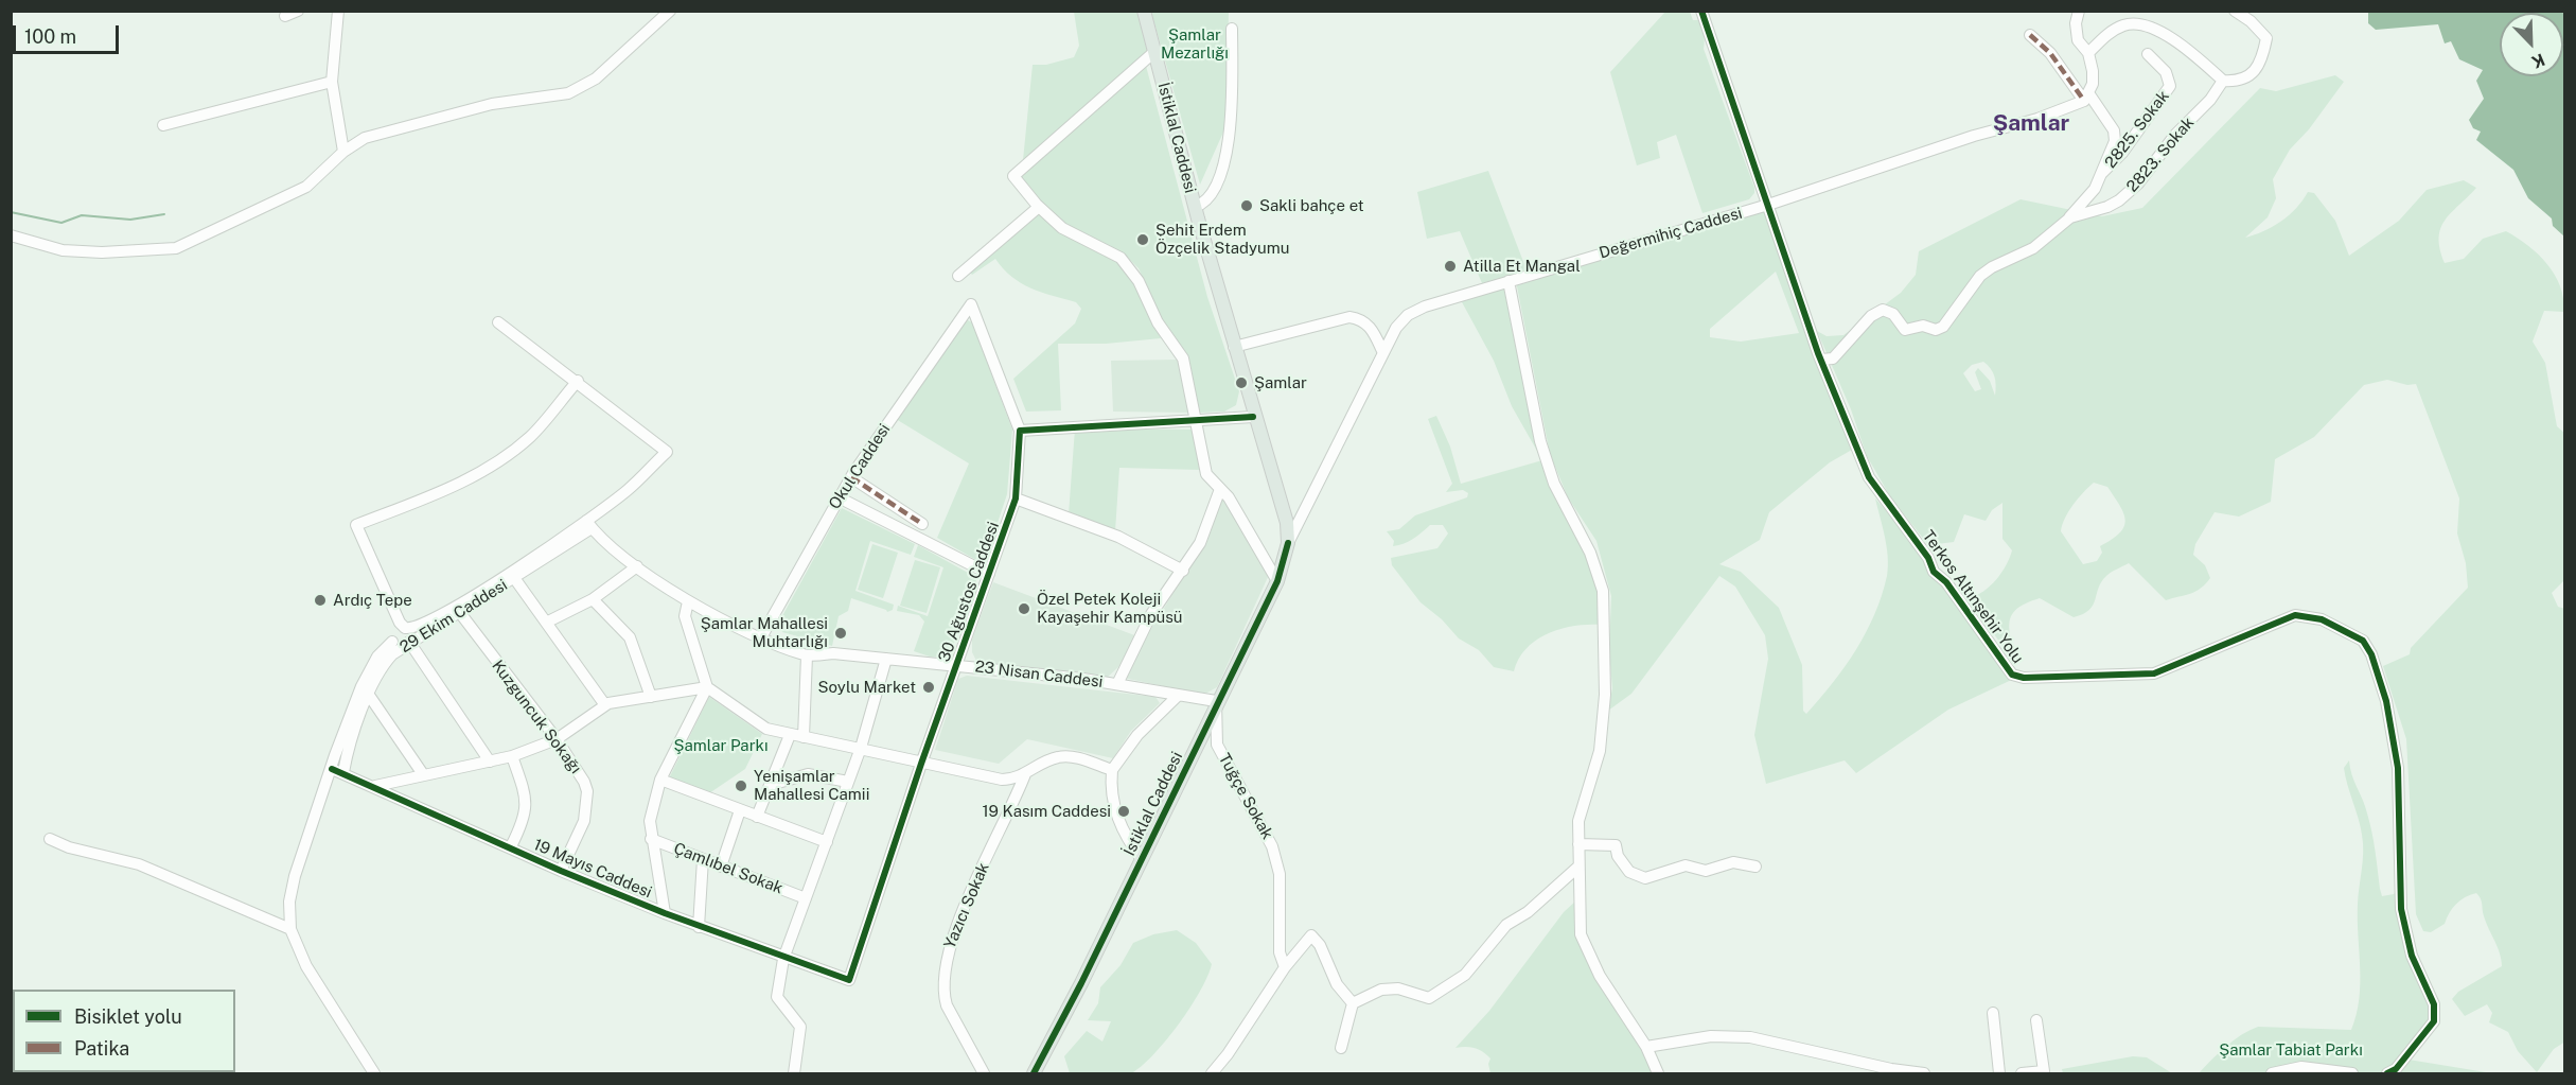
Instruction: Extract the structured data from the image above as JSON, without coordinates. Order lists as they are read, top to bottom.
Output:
{
  "streets": {
    "main road": ["İstiklal Caddesi"],
    "street": [
      "2825. Sokak",
      "2823. Sokak",
      "Değermihiç Caddesi",
      "Okul Caddesi",
      "30 Ağustos Caddesi",
      "Terkos Altınşehir Yolu",
      "29 Ekim Caddesi",
      "23 Nisan Caddesi",
      "Kuzguncuk Sokağı",
      "Tuğçe Sokak",
      "19 Mayıs Caddesi",
      "Çamlıbel Sokak",
      "Yazıcı Sokak"
    ]
  },
  "crossings": [
    ["İstiklal Caddesi", "Değermihiç Caddesi"],
    ["İstiklal Caddesi", "23 Nisan Caddesi"],
    ["İstiklal Caddesi", "Tuğçe Sokak"],
    ["2823. Sokak", "Terkos Altınşehir Yolu"],
    ["Değermihiç Caddesi", "Terkos Altınşehir Yolu"],
    ["Okul Caddesi", "30 Ağustos Caddesi"],
    ["Okul Caddesi", "23 Nisan Caddesi"],
    ["30 Ağustos Caddesi", "23 Nisan Caddesi"],
    ["30 Ağustos Caddesi", "19 Mayıs Caddesi"],
    ["29 Ekim Caddesi", "23 Nisan Caddesi"],
    ["29 Ekim Caddesi", "Kuzguncuk Sokağı"],
    ["29 Ekim Caddesi", "19 Mayıs Caddesi"],
    ["23 Nisan Caddesi", "Tuğçe Sokak"],
    ["Kuzguncuk Sokağı", "19 Mayıs Caddesi"]
  ],
  "districts": ["Şamlar"],
  "parks": ["Şamlar Mezarlığı", "Şamlar Parkı", "Şamlar Tabiat Parkı"],
  "places": [
    "Sakli bahçe et",
    "Şehit Erdem Özçelik Stadyumu",
    "Atilla Et Mangal",
    "Şamlar",
    "Ardıç Tepe",
    "Özel Petek Koleji Kayaşehir Kampüsü",
    "Şamlar Mahallesi Muhtarlığı",
    "Soylu Market",
    "Yenişamlar Mahallesi Camii",
    "19 Kasım Caddesi"
  ],
  "legend": ["Bisiklet yolu", "Patika"],
  "scale_bar": "100 m",
  "north": "bottom right"
}
